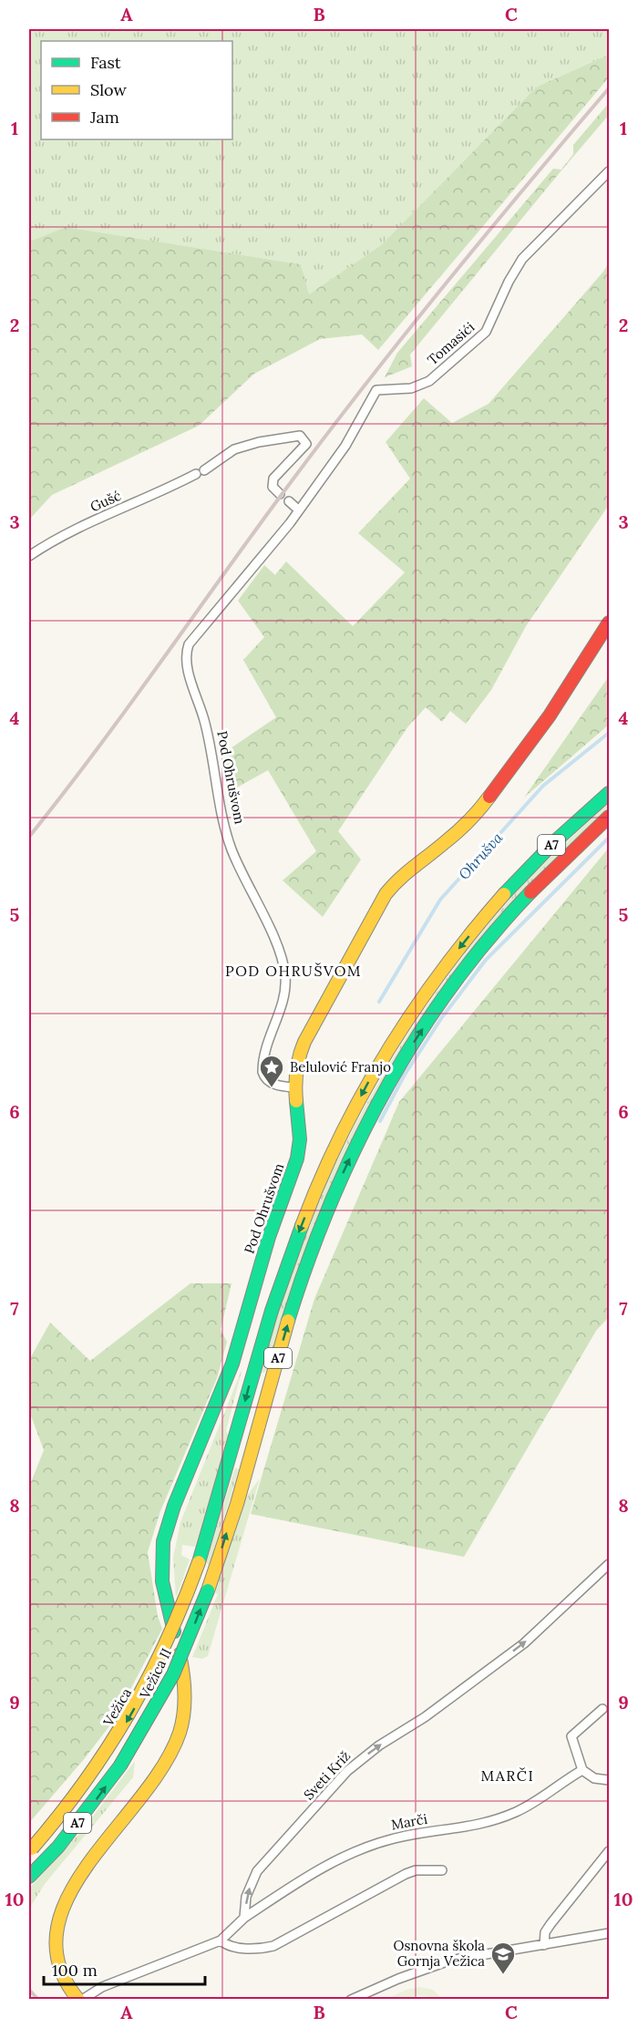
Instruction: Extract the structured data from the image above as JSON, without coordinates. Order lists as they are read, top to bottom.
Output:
{
  "streets": {
    "main road": [
      "Pod Ohrušvom",
      "A7",
      "Vežica II",
      "Vežica"
    ],
    "street": [
      "Tomasići",
      "Gušć",
      "Sveti Križ",
      "Marči"
    ]
  },
  "crossings": [
    ["Tomasići", "Pod Ohrušvom"],
    ["A7", "Vežica II"],
    ["A7", "Vežica"],
    ["Sveti Križ", "Marči"]
  ],
  "one_way": ["Vežica II", "Vežica", "Sveti Križ"],
  "districts": ["POD OHRUŠVOM", "MARČI"],
  "water": ["Ohrušva"],
  "places": {
    "place": ["Belulović Franjo"],
    "school or university": ["Osnovna škola Gornja Vežica"]
  },
  "legend": ["Fast", "Slow", "Jam"],
  "scale_bar": "100 m",
  "grid": {
    "columns": ["A", "B", "C"],
    "rows": [
      "1",
      "2",
      "3",
      "4",
      "5",
      "6",
      "7",
      "8",
      "9",
      "10"
    ]
  }
}
